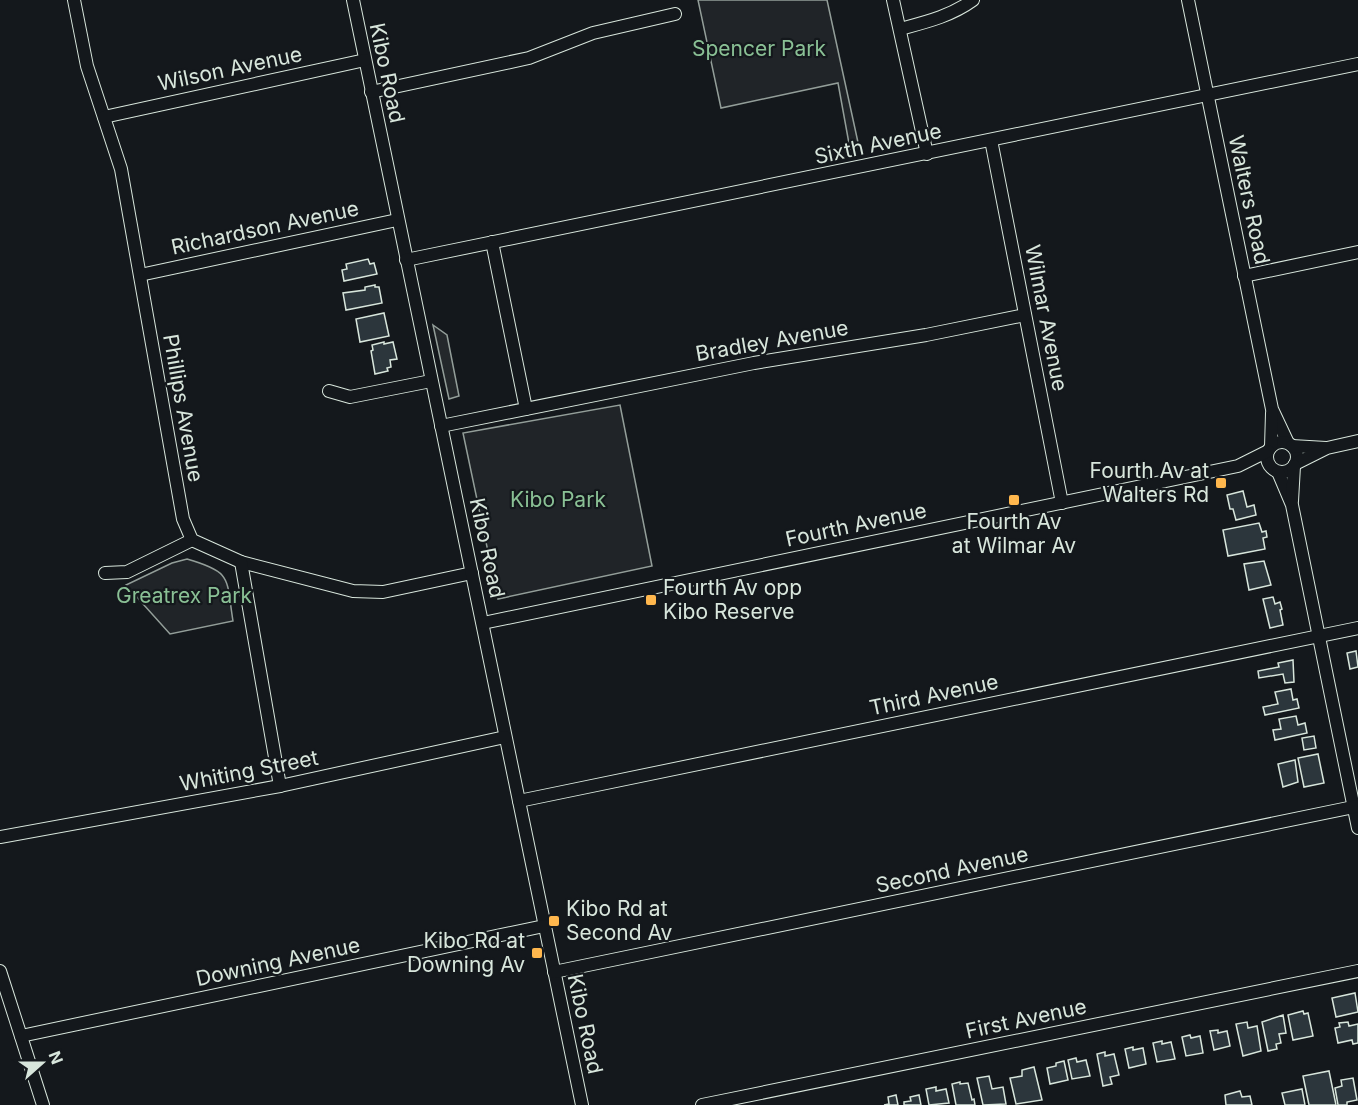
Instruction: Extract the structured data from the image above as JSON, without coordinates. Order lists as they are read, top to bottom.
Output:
{
  "streets": {
    "street": [
      "Wilson Avenue",
      "Kibo Road",
      "Sixth Avenue",
      "Walters Road",
      "Richardson Avenue",
      "Wilmar Avenue",
      "Bradley Avenue",
      "Phillips Avenue",
      "Fourth Avenue",
      "Third Avenue",
      "Whiting Street",
      "Second Avenue",
      "Downing Avenue",
      "First Avenue"
    ]
  },
  "crossings": [
    ["Wilson Avenue", "Kibo Road"],
    ["Wilson Avenue", "Phillips Avenue"],
    ["Kibo Road", "Sixth Avenue"],
    ["Kibo Road", "Richardson Avenue"],
    ["Kibo Road", "Bradley Avenue"],
    ["Kibo Road", "Fourth Avenue"],
    ["Kibo Road", "Third Avenue"],
    ["Kibo Road", "Whiting Street"],
    ["Kibo Road", "Second Avenue"],
    ["Kibo Road", "Downing Avenue"],
    ["Sixth Avenue", "Walters Road"],
    ["Sixth Avenue", "Wilmar Avenue"],
    ["Walters Road", "Fourth Avenue"],
    ["Richardson Avenue", "Phillips Avenue"],
    ["Wilmar Avenue", "Bradley Avenue"],
    ["Wilmar Avenue", "Fourth Avenue"]
  ],
  "parks": ["Spencer Park", "Kibo Park", "Greatrex Park"],
  "places": {
    "transit": [
      "Fourth Av at Walters Rd",
      "Fourth Av at Wilmar Av",
      "Fourth Av opp Kibo Reserve",
      "Kibo Rd at Second Av",
      "Kibo Rd at Downing Av"
    ]
  },
  "north": "right"
}
